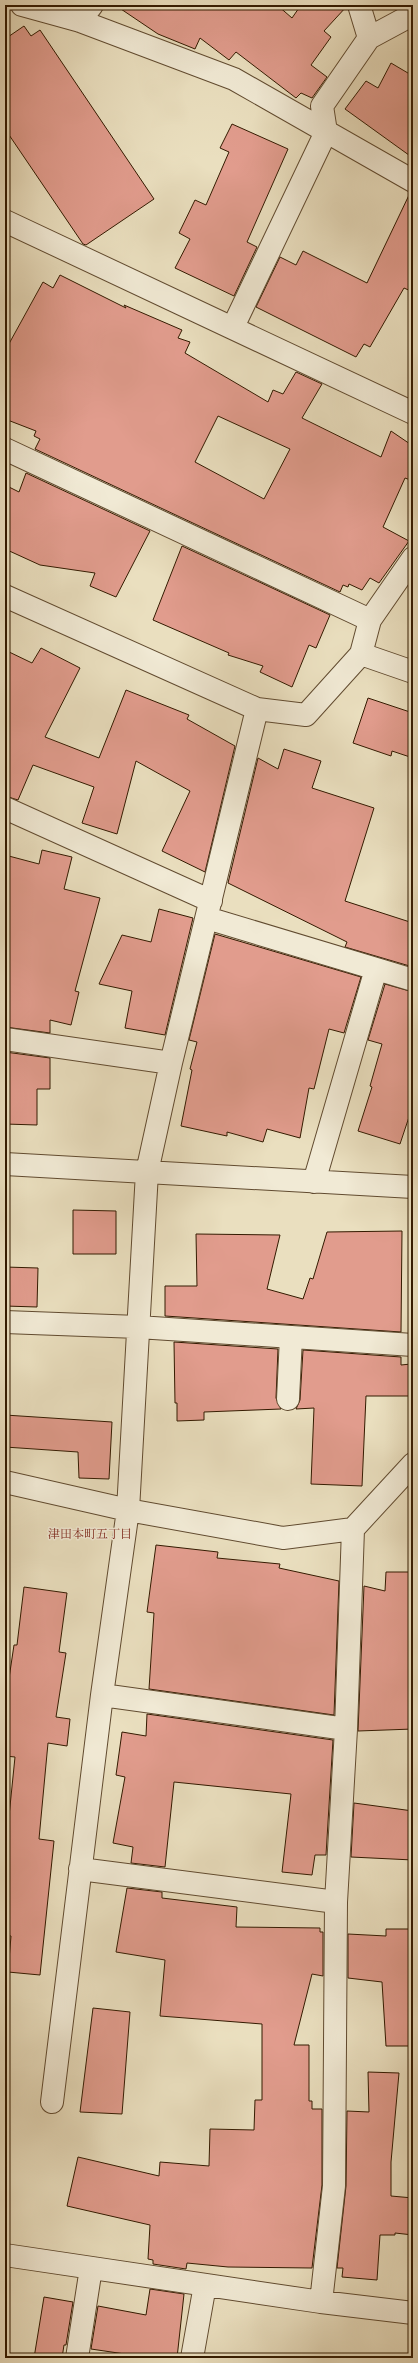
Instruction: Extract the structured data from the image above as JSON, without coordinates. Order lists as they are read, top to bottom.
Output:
{
  "districts": ["津田本町五丁目"]
}
